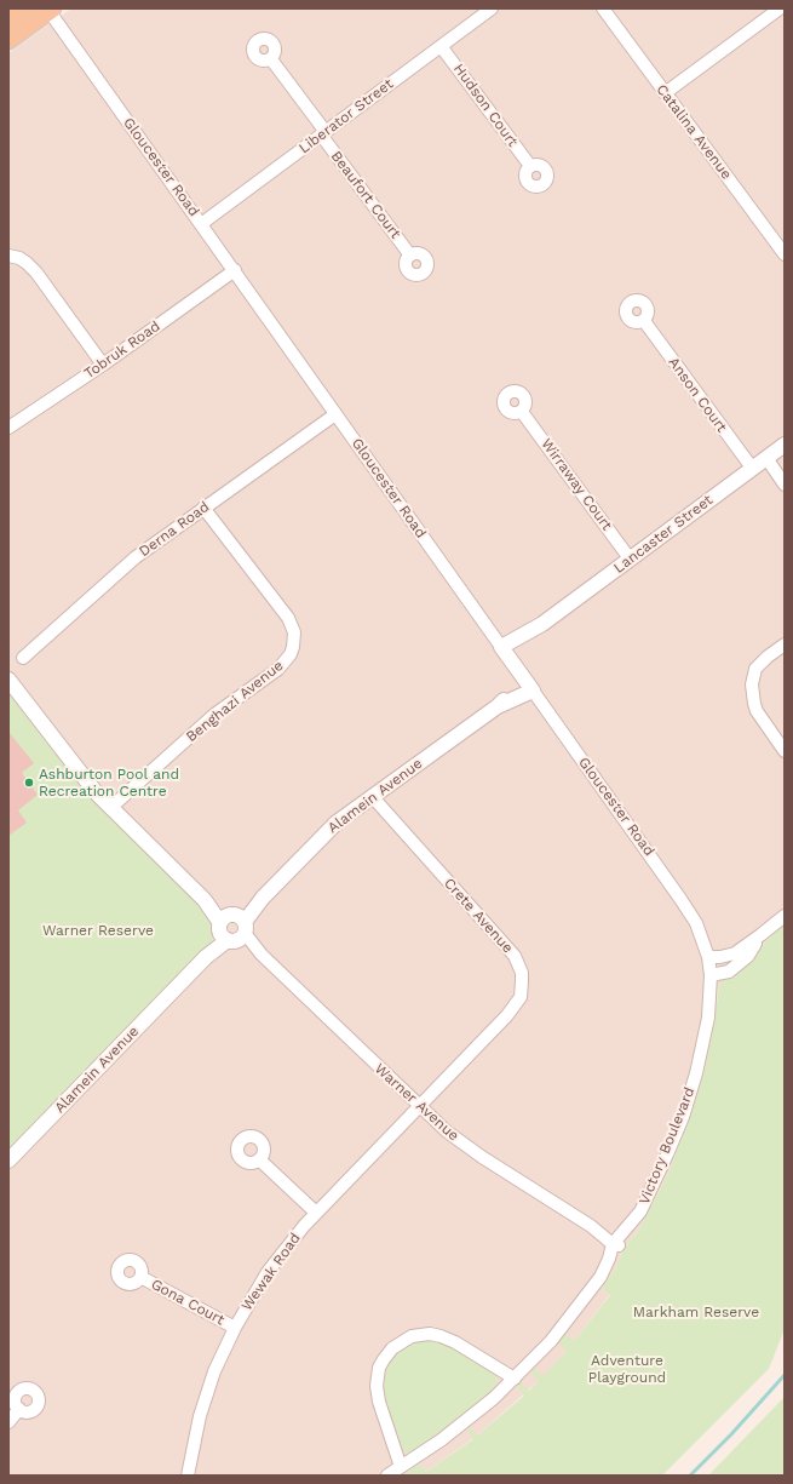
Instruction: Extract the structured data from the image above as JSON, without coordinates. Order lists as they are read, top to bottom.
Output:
{
  "streets": {
    "street": [
      "Hudson Court",
      "Liberator Street",
      "Catalina Avenue",
      "Gloucester Road",
      "Beaufort Court",
      "Tobruk Road",
      "Anson Court",
      "Wirraway Court",
      "Derna Road",
      "Lancaster Street",
      "Benghazi Avenue",
      "Alamein Avenue",
      "Crete Avenue",
      "Warner Avenue",
      "Victory Boulevard",
      "Wewak Road",
      "Gona Court"
    ]
  },
  "crossings": [
    ["Hudson Court", "Liberator Street"],
    ["Liberator Street", "Gloucester Road"],
    ["Liberator Street", "Beaufort Court"],
    ["Gloucester Road", "Tobruk Road"],
    ["Gloucester Road", "Derna Road"],
    ["Gloucester Road", "Lancaster Street"],
    ["Gloucester Road", "Alamein Avenue"],
    ["Gloucester Road", "Victory Boulevard"],
    ["Anson Court", "Lancaster Street"],
    ["Wirraway Court", "Lancaster Street"],
    ["Derna Road", "Benghazi Avenue"],
    ["Benghazi Avenue", "Warner Avenue"],
    ["Alamein Avenue", "Crete Avenue"],
    ["Alamein Avenue", "Warner Avenue"],
    ["Crete Avenue", "Warner Avenue"],
    ["Crete Avenue", "Wewak Road"],
    ["Warner Avenue", "Victory Boulevard"],
    ["Warner Avenue", "Wewak Road"],
    ["Wewak Road", "Gona Court"]
  ],
  "parks": ["Warner Reserve", "Markham Reserve", "Adventure Playground"],
  "places": ["Ashburton Pool and Recreation Centre"]
}
